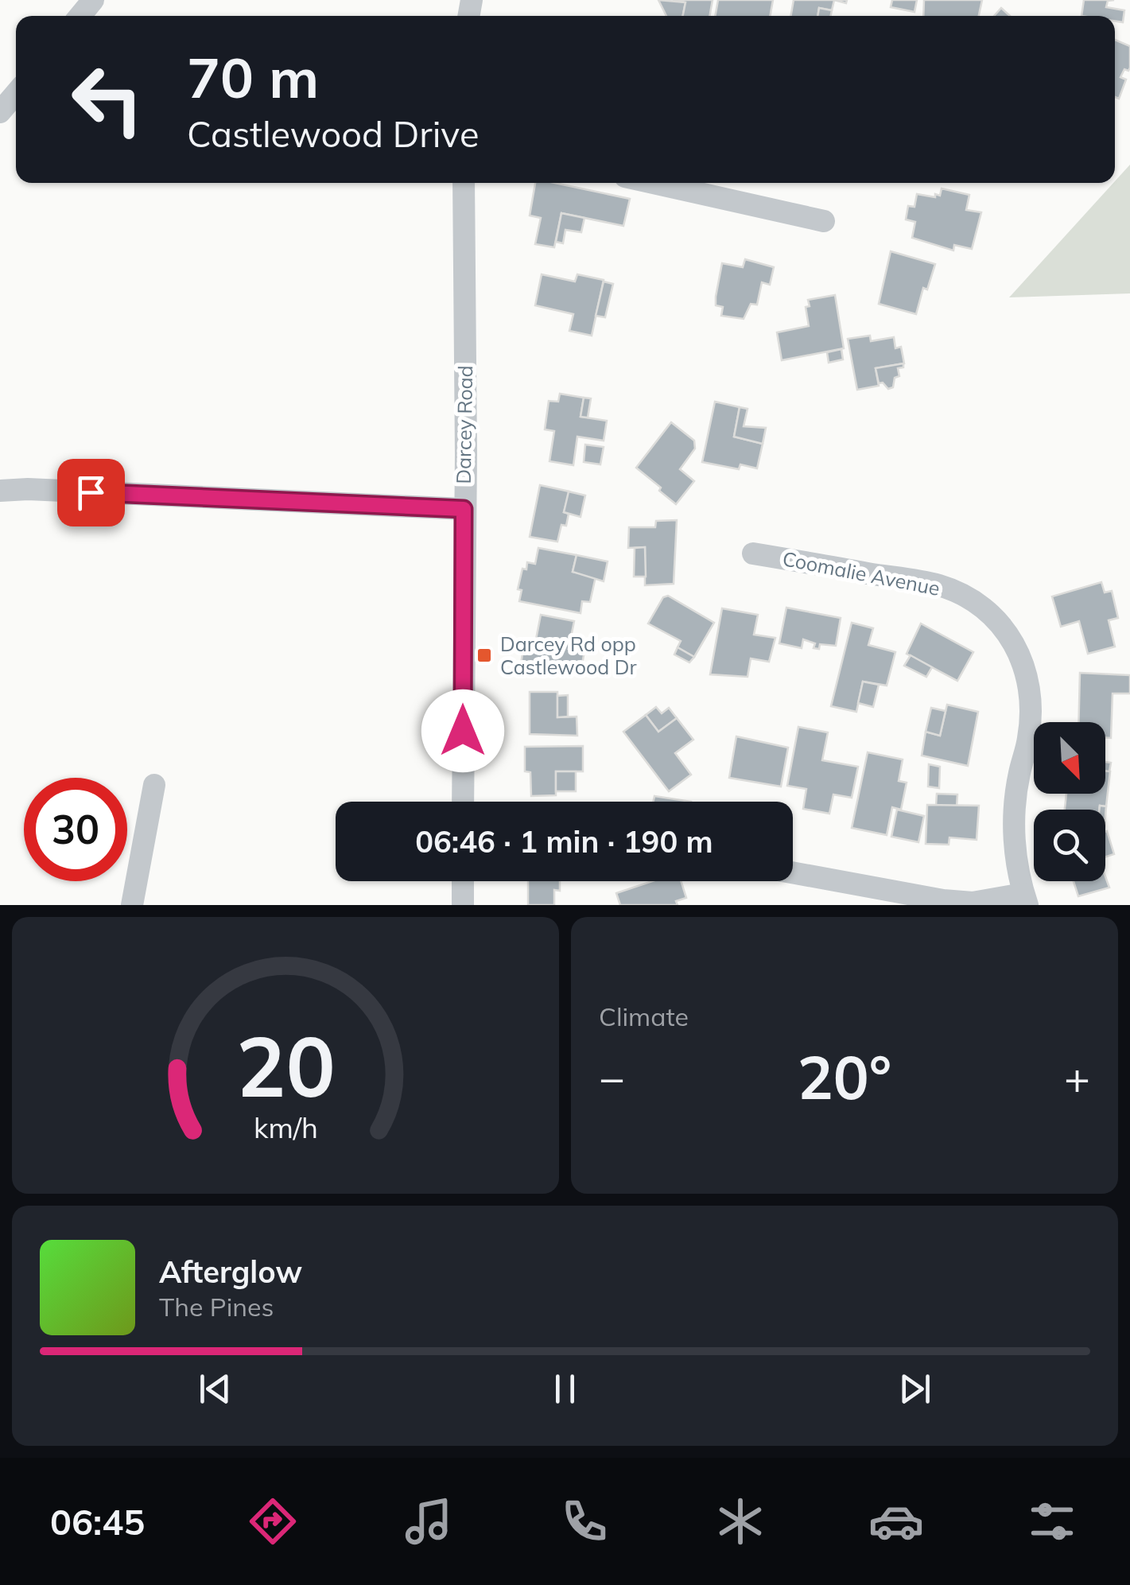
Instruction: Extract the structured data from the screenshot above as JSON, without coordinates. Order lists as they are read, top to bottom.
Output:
{
  "streets": {
    "street": ["Darcey Road", "Coomalie Avenue"]
  },
  "places": {
    "transit": ["Darcey Rd opp Castlewood Dr"]
  },
  "north": "bottom right",
  "page": {
    "turn": ["70 m", "Castlewood Drive"],
    "limit": "30",
    "trip": "06:46 · 1 min · 190 m",
    "tile": "Climate",
    "heat": ["−", "20°", "+"],
    "song": ["Afterglow", "The Pines"],
    "tabs": "06:45",
    "gauge": ["20", "km/h"]
  }
}
